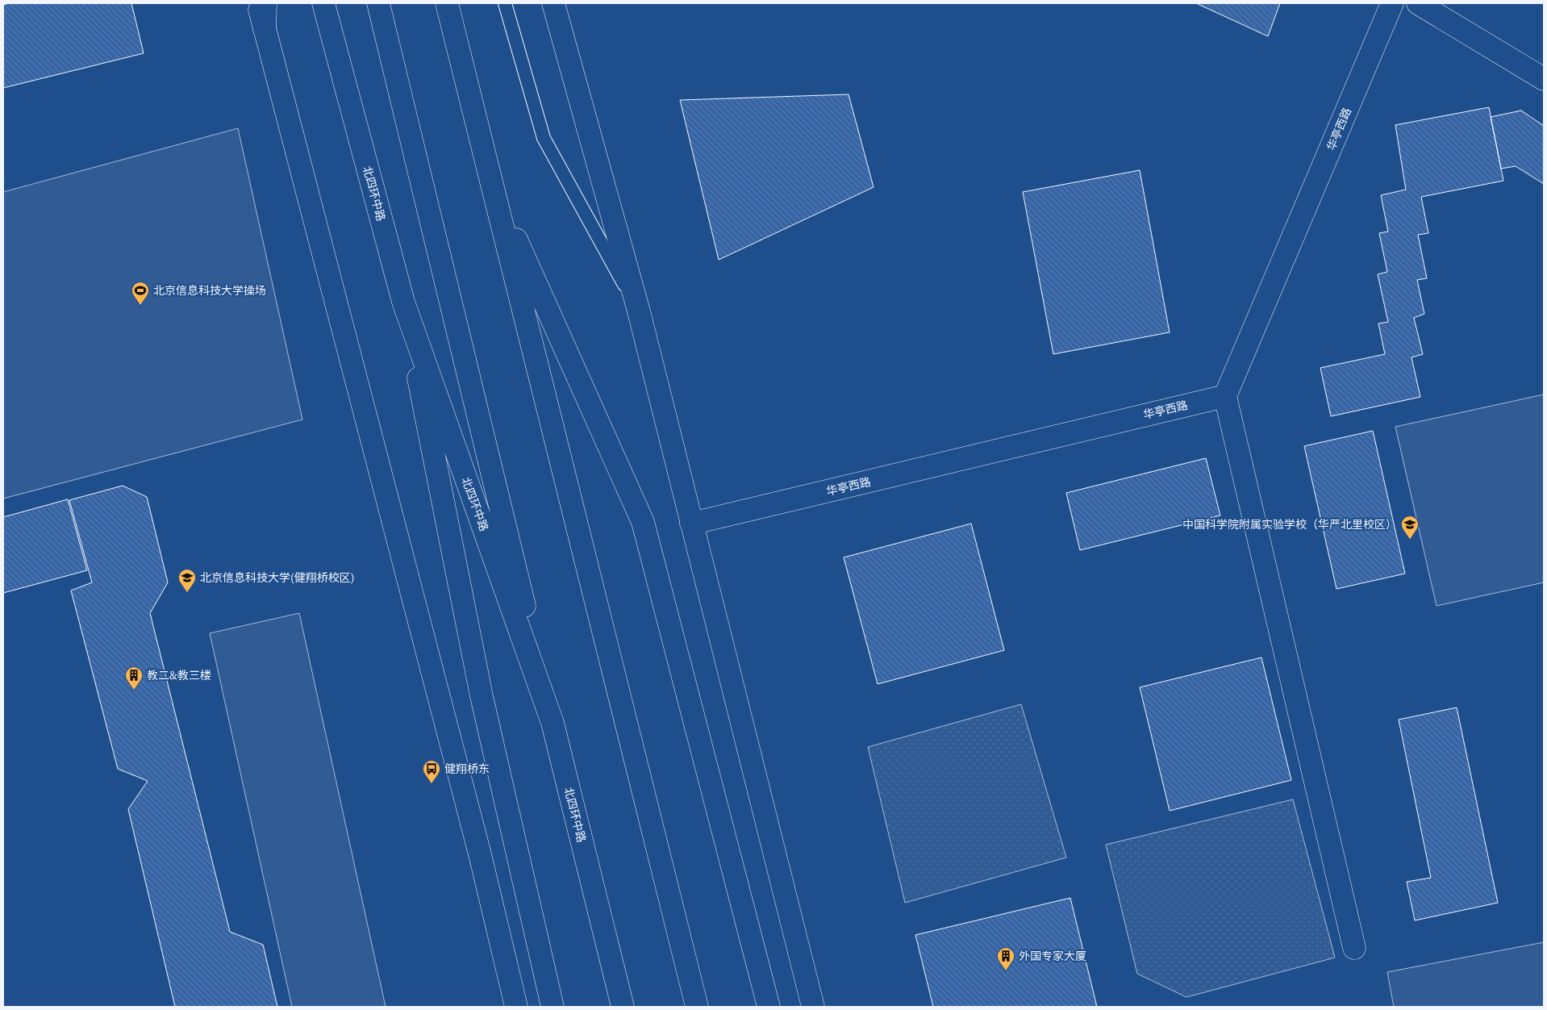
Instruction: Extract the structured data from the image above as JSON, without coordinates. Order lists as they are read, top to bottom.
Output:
{
  "streets": {
    "main road": ["华亭西路", "北四环中路"]
  },
  "places": {
    "sports": ["北京信息科技大学操场"],
    "school or university": ["中国科学院附属实验学校（华严北里校区）", "北京信息科技大学(健翔桥校区)"],
    "building": ["教二&教三楼", "外国专家大厦"],
    "bus stop": ["健翔桥东"]
  }
}
